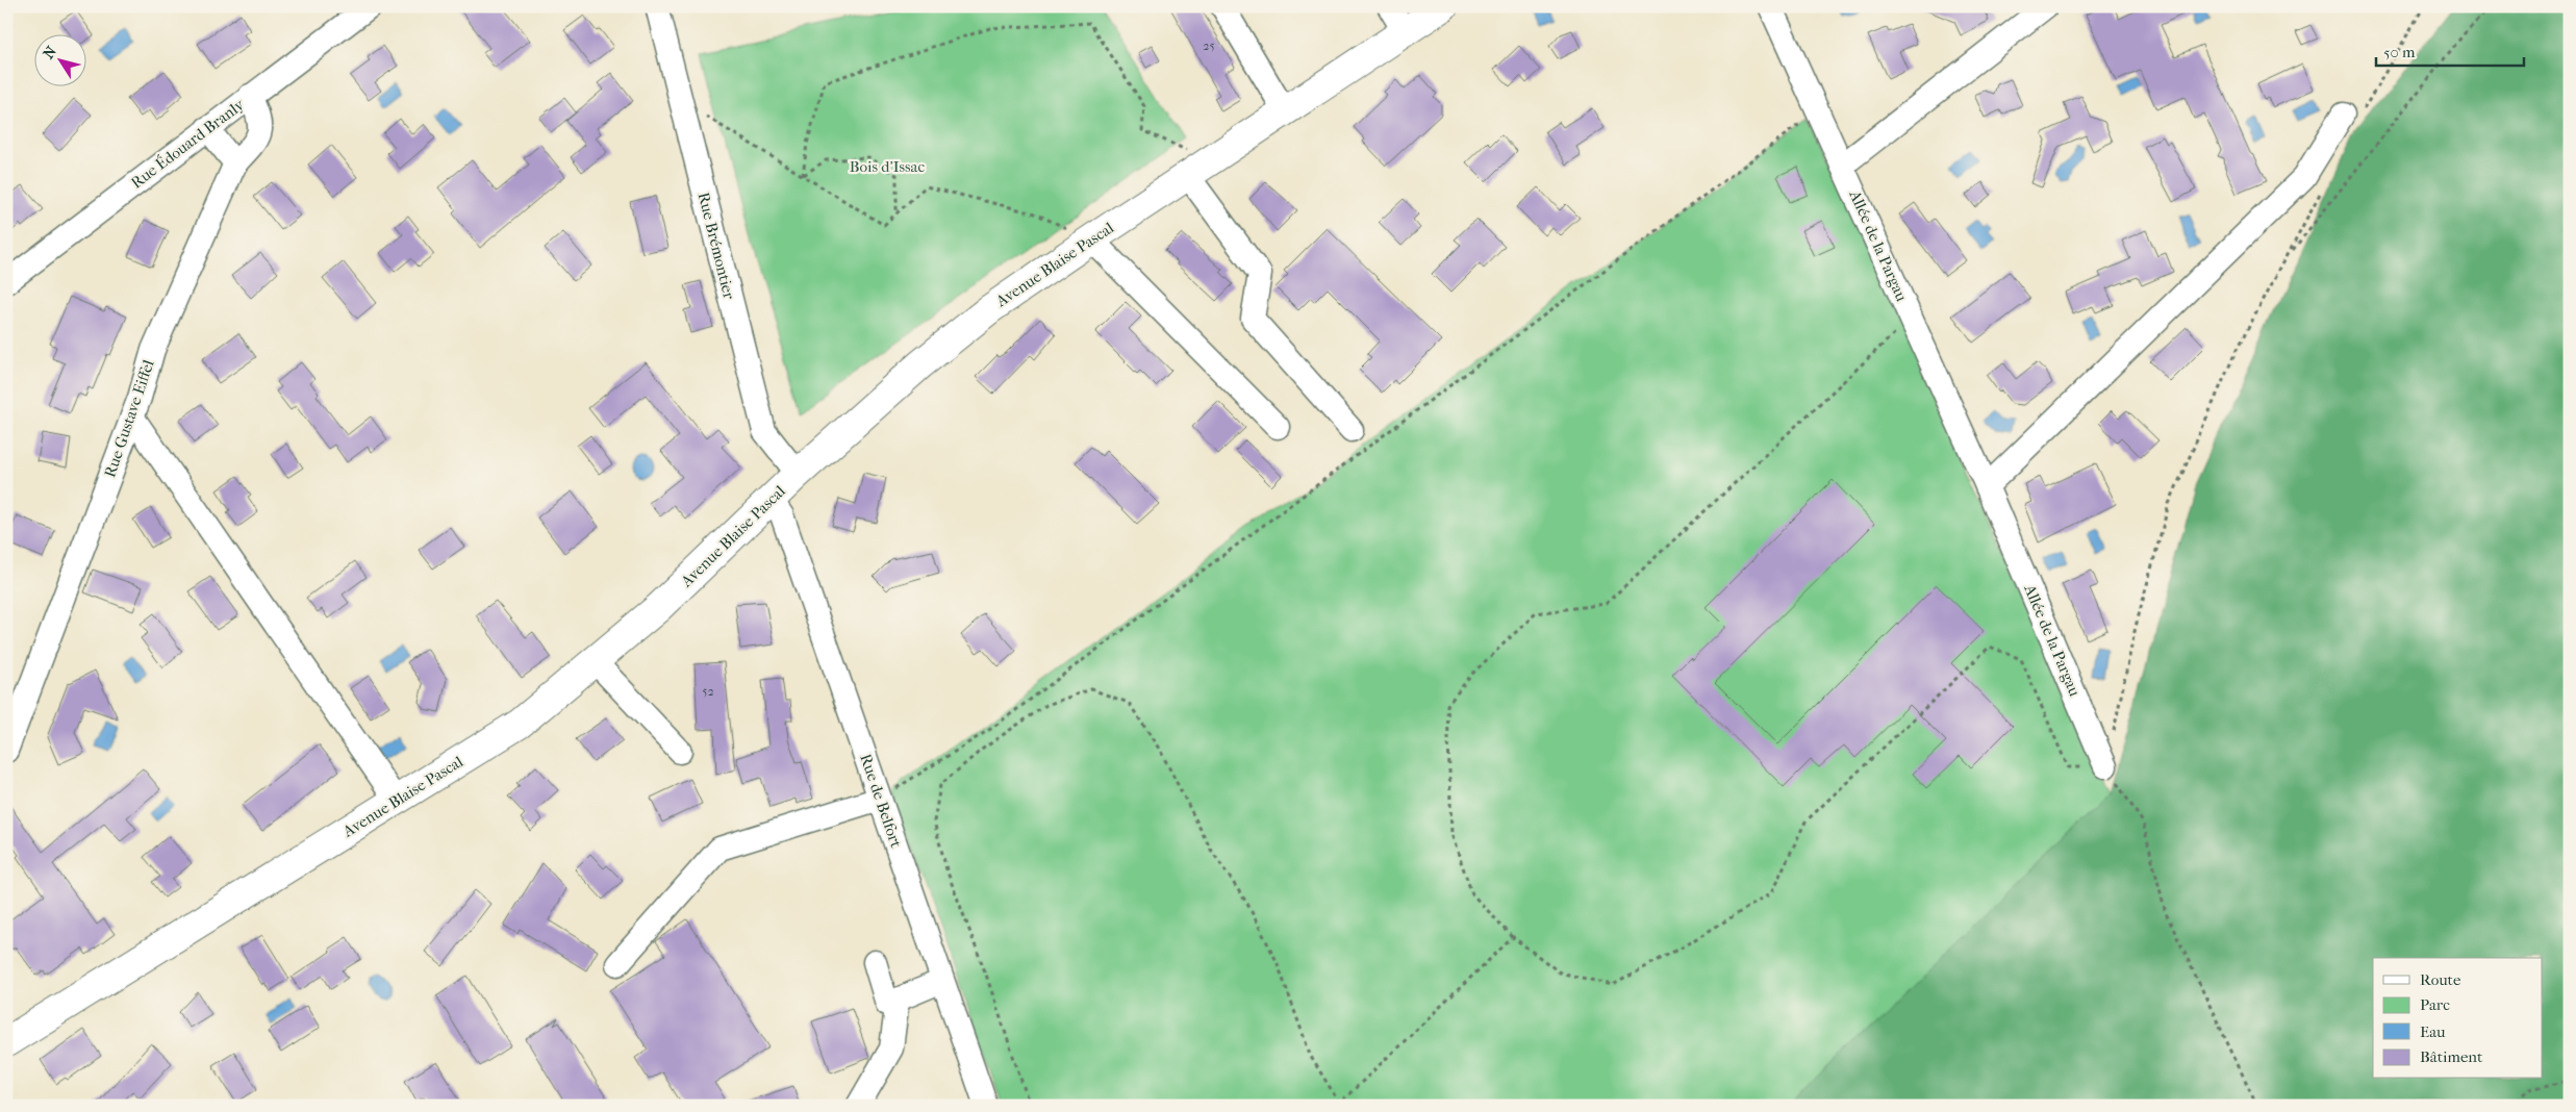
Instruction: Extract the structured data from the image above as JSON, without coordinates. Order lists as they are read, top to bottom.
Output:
{
  "streets": {
    "main road": ["Avenue Blaise Pascal"],
    "street": [
      "Rue Édouard Branly",
      "Rue Brémontier",
      "Allée de la Pargau",
      "Rue Gustave Eiffel",
      "Rue de Belfort"
    ]
  },
  "crossings": [
    ["Rue Édouard Branly", "Rue Gustave Eiffel"],
    ["Rue Brémontier", "Avenue Blaise Pascal"],
    ["Avenue Blaise Pascal", "Rue de Belfort"]
  ],
  "parks": ["Bois d'Issac"],
  "house_numbers": ["25", "52"],
  "legend": [
    "Route",
    "Parc",
    "Eau",
    "Bâtiment"
  ],
  "scale_bar": "50 m",
  "north": "top left"
}
